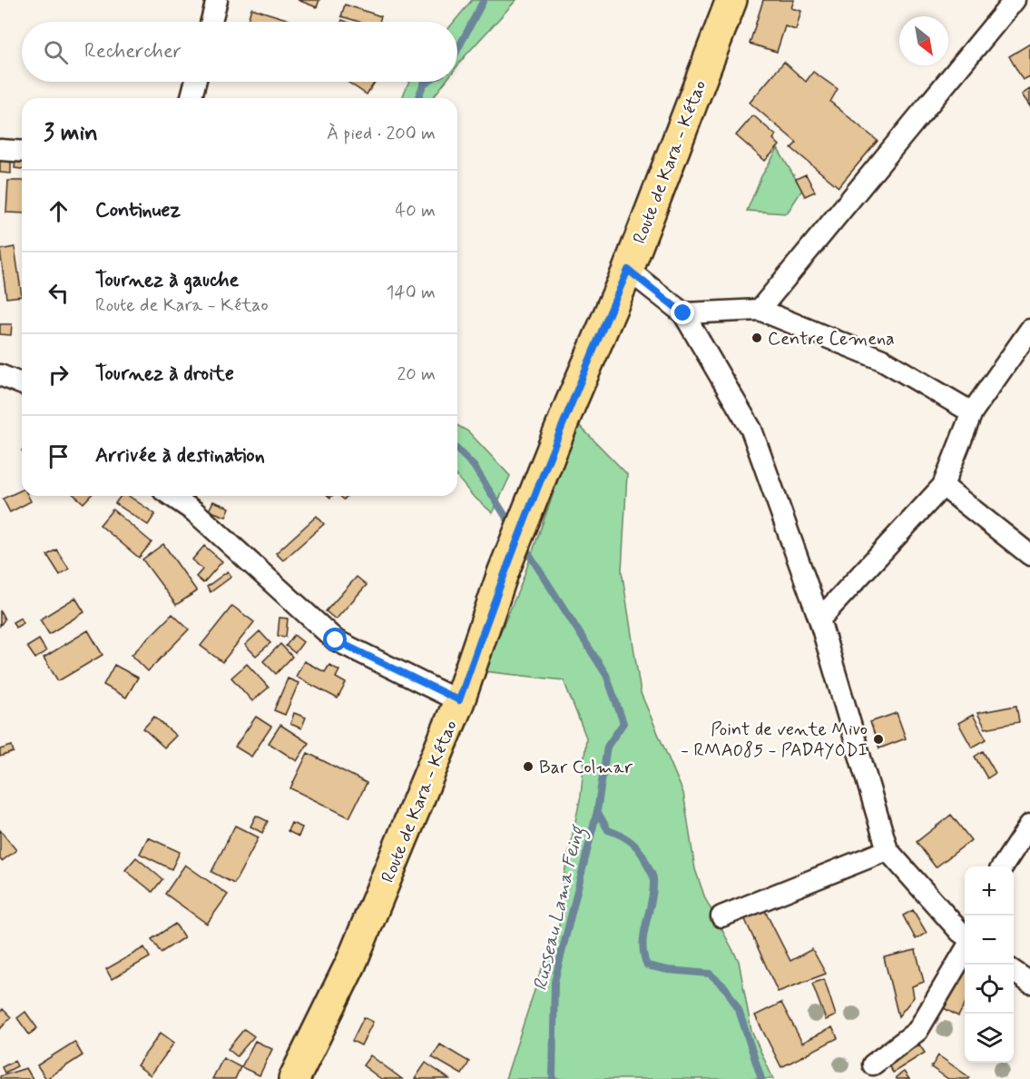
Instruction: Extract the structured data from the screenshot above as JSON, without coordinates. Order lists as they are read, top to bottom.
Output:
{
  "streets": {
    "main road": ["Route de Kara - Kétao"]
  },
  "water": ["Russeau Lama Feing"],
  "places": ["Centre Cemena", "Point de vente Mivo - RMA085 - PADAYODI", "Bar Colmar"],
  "north": "bottom right",
  "page": {
    "search": "Rechercher",
    "heading": ["3 min", "À pied · 200 m"],
    "list": [
      ["Continuez", "40 m"],
      ["Tournez à gauche", "Route de Kara - Kétao", "140 m"],
      ["Tournez à droite", "20 m"],
      "Arrivée à destination"
    ],
    "map_buttons": ["+", "−"]
  }
}
